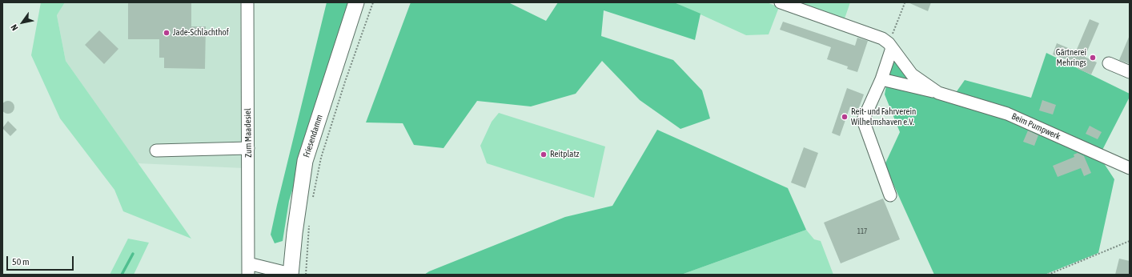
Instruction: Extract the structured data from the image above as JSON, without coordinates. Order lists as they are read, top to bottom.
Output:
{
  "streets": {
    "main road": ["Friesendamm"],
    "street": ["Beim Pumpwerk", "Zum Maadesiel"]
  },
  "crossings": [
    ["Zum Maadesiel", "Friesendamm"]
  ],
  "places": [
    "Jade-Schlachthof",
    "Gärtnerei Mehrings",
    "Reit- und Fahrverein Wilhelmshaven e.V.",
    "Reitplatz"
  ],
  "house_numbers": ["117"],
  "scale_bar": "50 m",
  "north": "bottom left"
}
